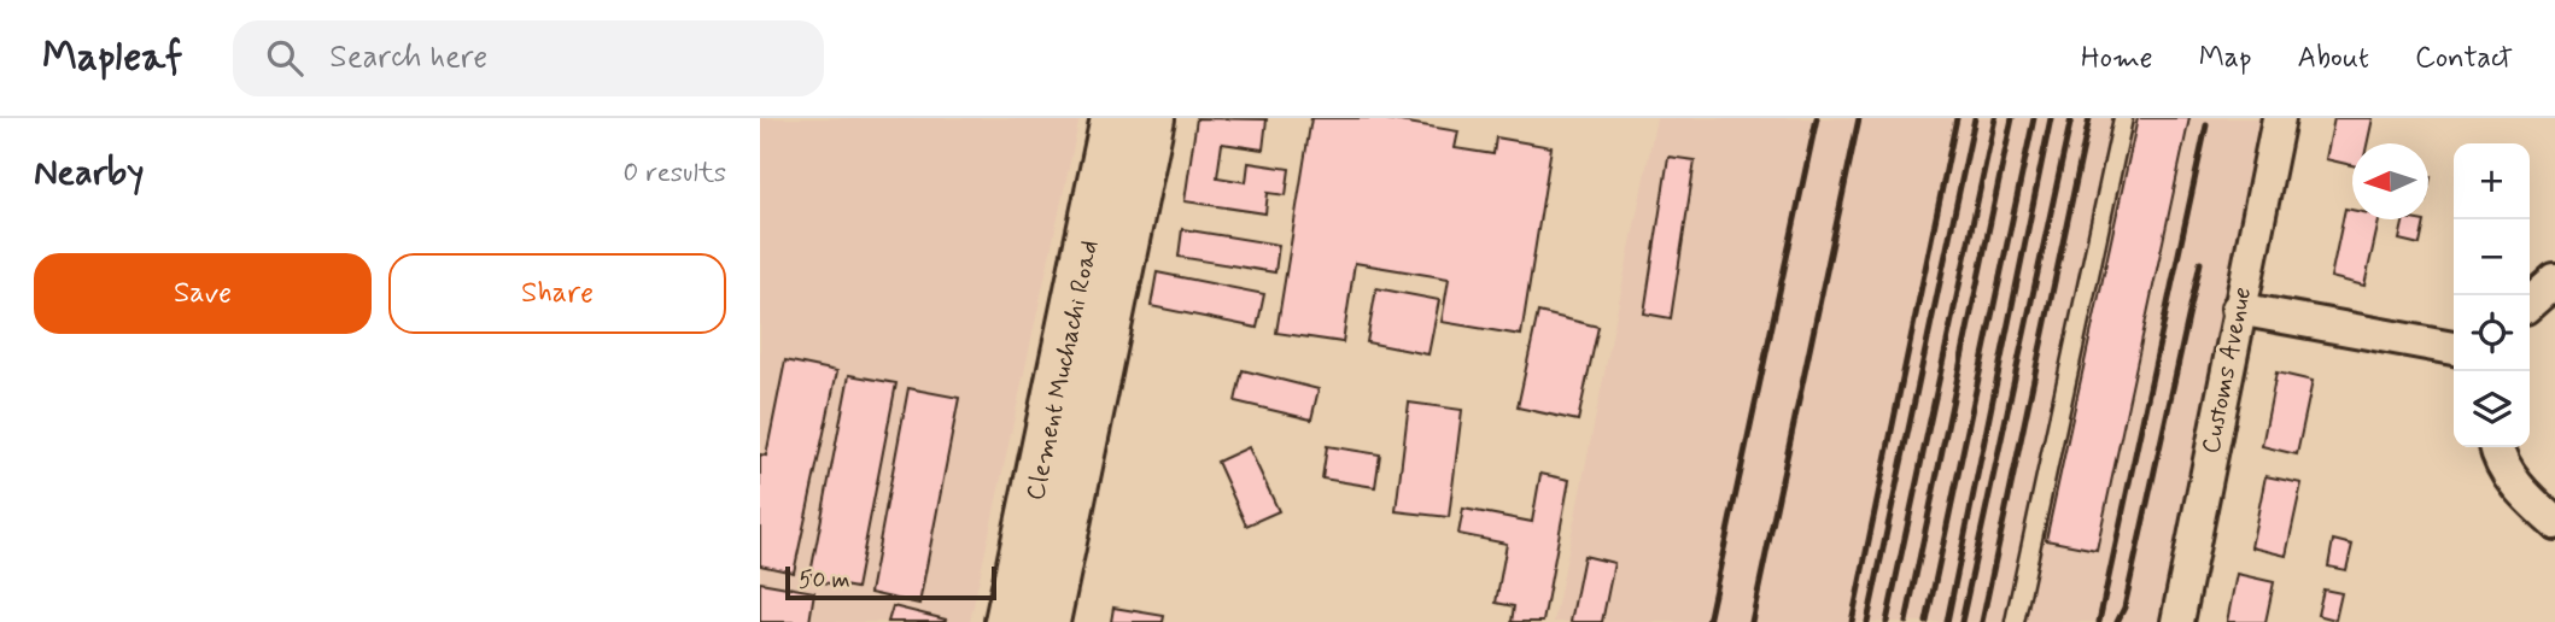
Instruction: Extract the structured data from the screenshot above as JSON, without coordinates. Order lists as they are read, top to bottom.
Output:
{
  "streets": {
    "main road": ["Clement Muchachi Road"],
    "street": ["Customs Avenue"]
  },
  "scale_bar": "50 m",
  "north": "left",
  "page": {
    "header": "Mapleaf",
    "search": "Search here",
    "nav": [
      "Home",
      "Map",
      "About",
      "Contact"
    ],
    "heading": ["Nearby", "0 results"],
    "map_buttons": ["+", "−"],
    "buttons": ["Save", "Share"],
    "scale": "50 m"
  }
}
